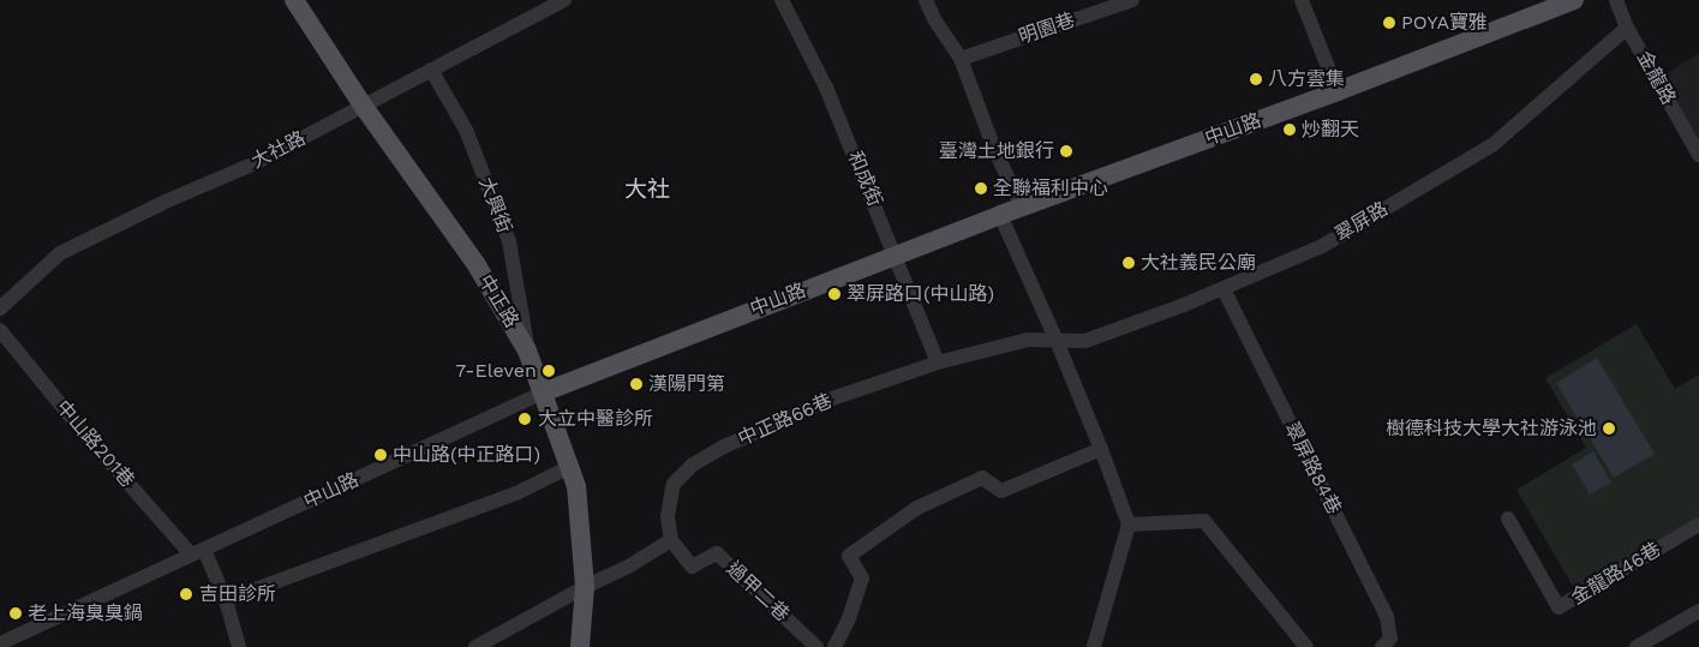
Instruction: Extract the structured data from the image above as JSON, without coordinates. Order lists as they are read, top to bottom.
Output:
{
  "streets": {
    "main road": ["中山路", "中正路"],
    "street": [
      "明園巷",
      "金龍路",
      "大社路",
      "和成街",
      "大興街",
      "翠屏路",
      "中正路66巷",
      "中山路201巷",
      "翠屏路84巷",
      "金龍路46巷",
      "過甲二巷"
    ]
  },
  "crossings": [
    ["金龍路", "翠屏路"],
    ["中山路", "和成街"],
    ["中山路", "中正路"],
    ["中山路", "中山路201巷"],
    ["大社路", "大興街"],
    ["大社路", "中正路"],
    ["和成街", "中正路66巷"],
    ["大興街", "中正路"],
    ["翠屏路", "中正路66巷"],
    ["翠屏路", "翠屏路84巷"],
    ["中正路66巷", "過甲二巷"]
  ],
  "districts": ["大社"],
  "places": [
    "POYA寶雅",
    "八方雲集",
    "炒翻天",
    "臺灣土地銀行",
    "全聯福利中心",
    "大社義民公廟",
    "翠屏路口(中山路)",
    "7-Eleven",
    "漢陽門第",
    "大立中醫診所",
    "樹德科技大學大社游泳池",
    "中山路(中正路口)",
    "吉田診所",
    "老上海臭臭鍋"
  ]
}
